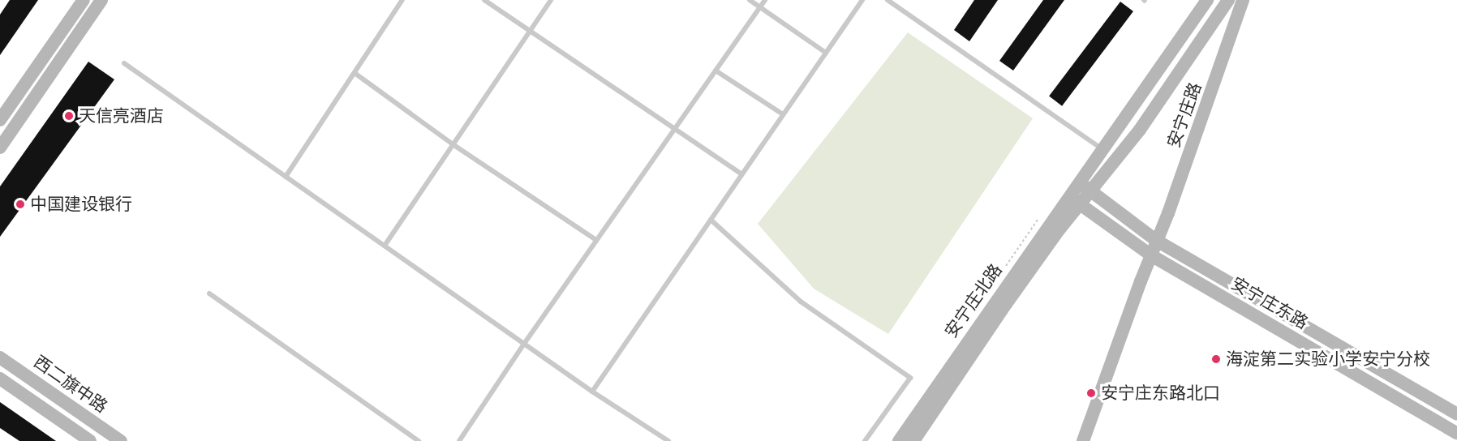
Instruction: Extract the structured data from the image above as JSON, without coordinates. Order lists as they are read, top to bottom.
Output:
{
  "streets": {
    "main road": [
      "安宁庄路",
      "安宁庄北路",
      "安宁庄东路",
      "西二旗中路"
    ]
  },
  "crossings": [
    ["安宁庄路", "安宁庄北路"],
    ["安宁庄路", "安宁庄东路"],
    ["安宁庄北路", "安宁庄东路"]
  ],
  "places": [
    "天信亮酒店",
    "中国建设银行",
    "海淀第二实验小学安宁分校",
    "安宁庄东路北口"
  ]
}
